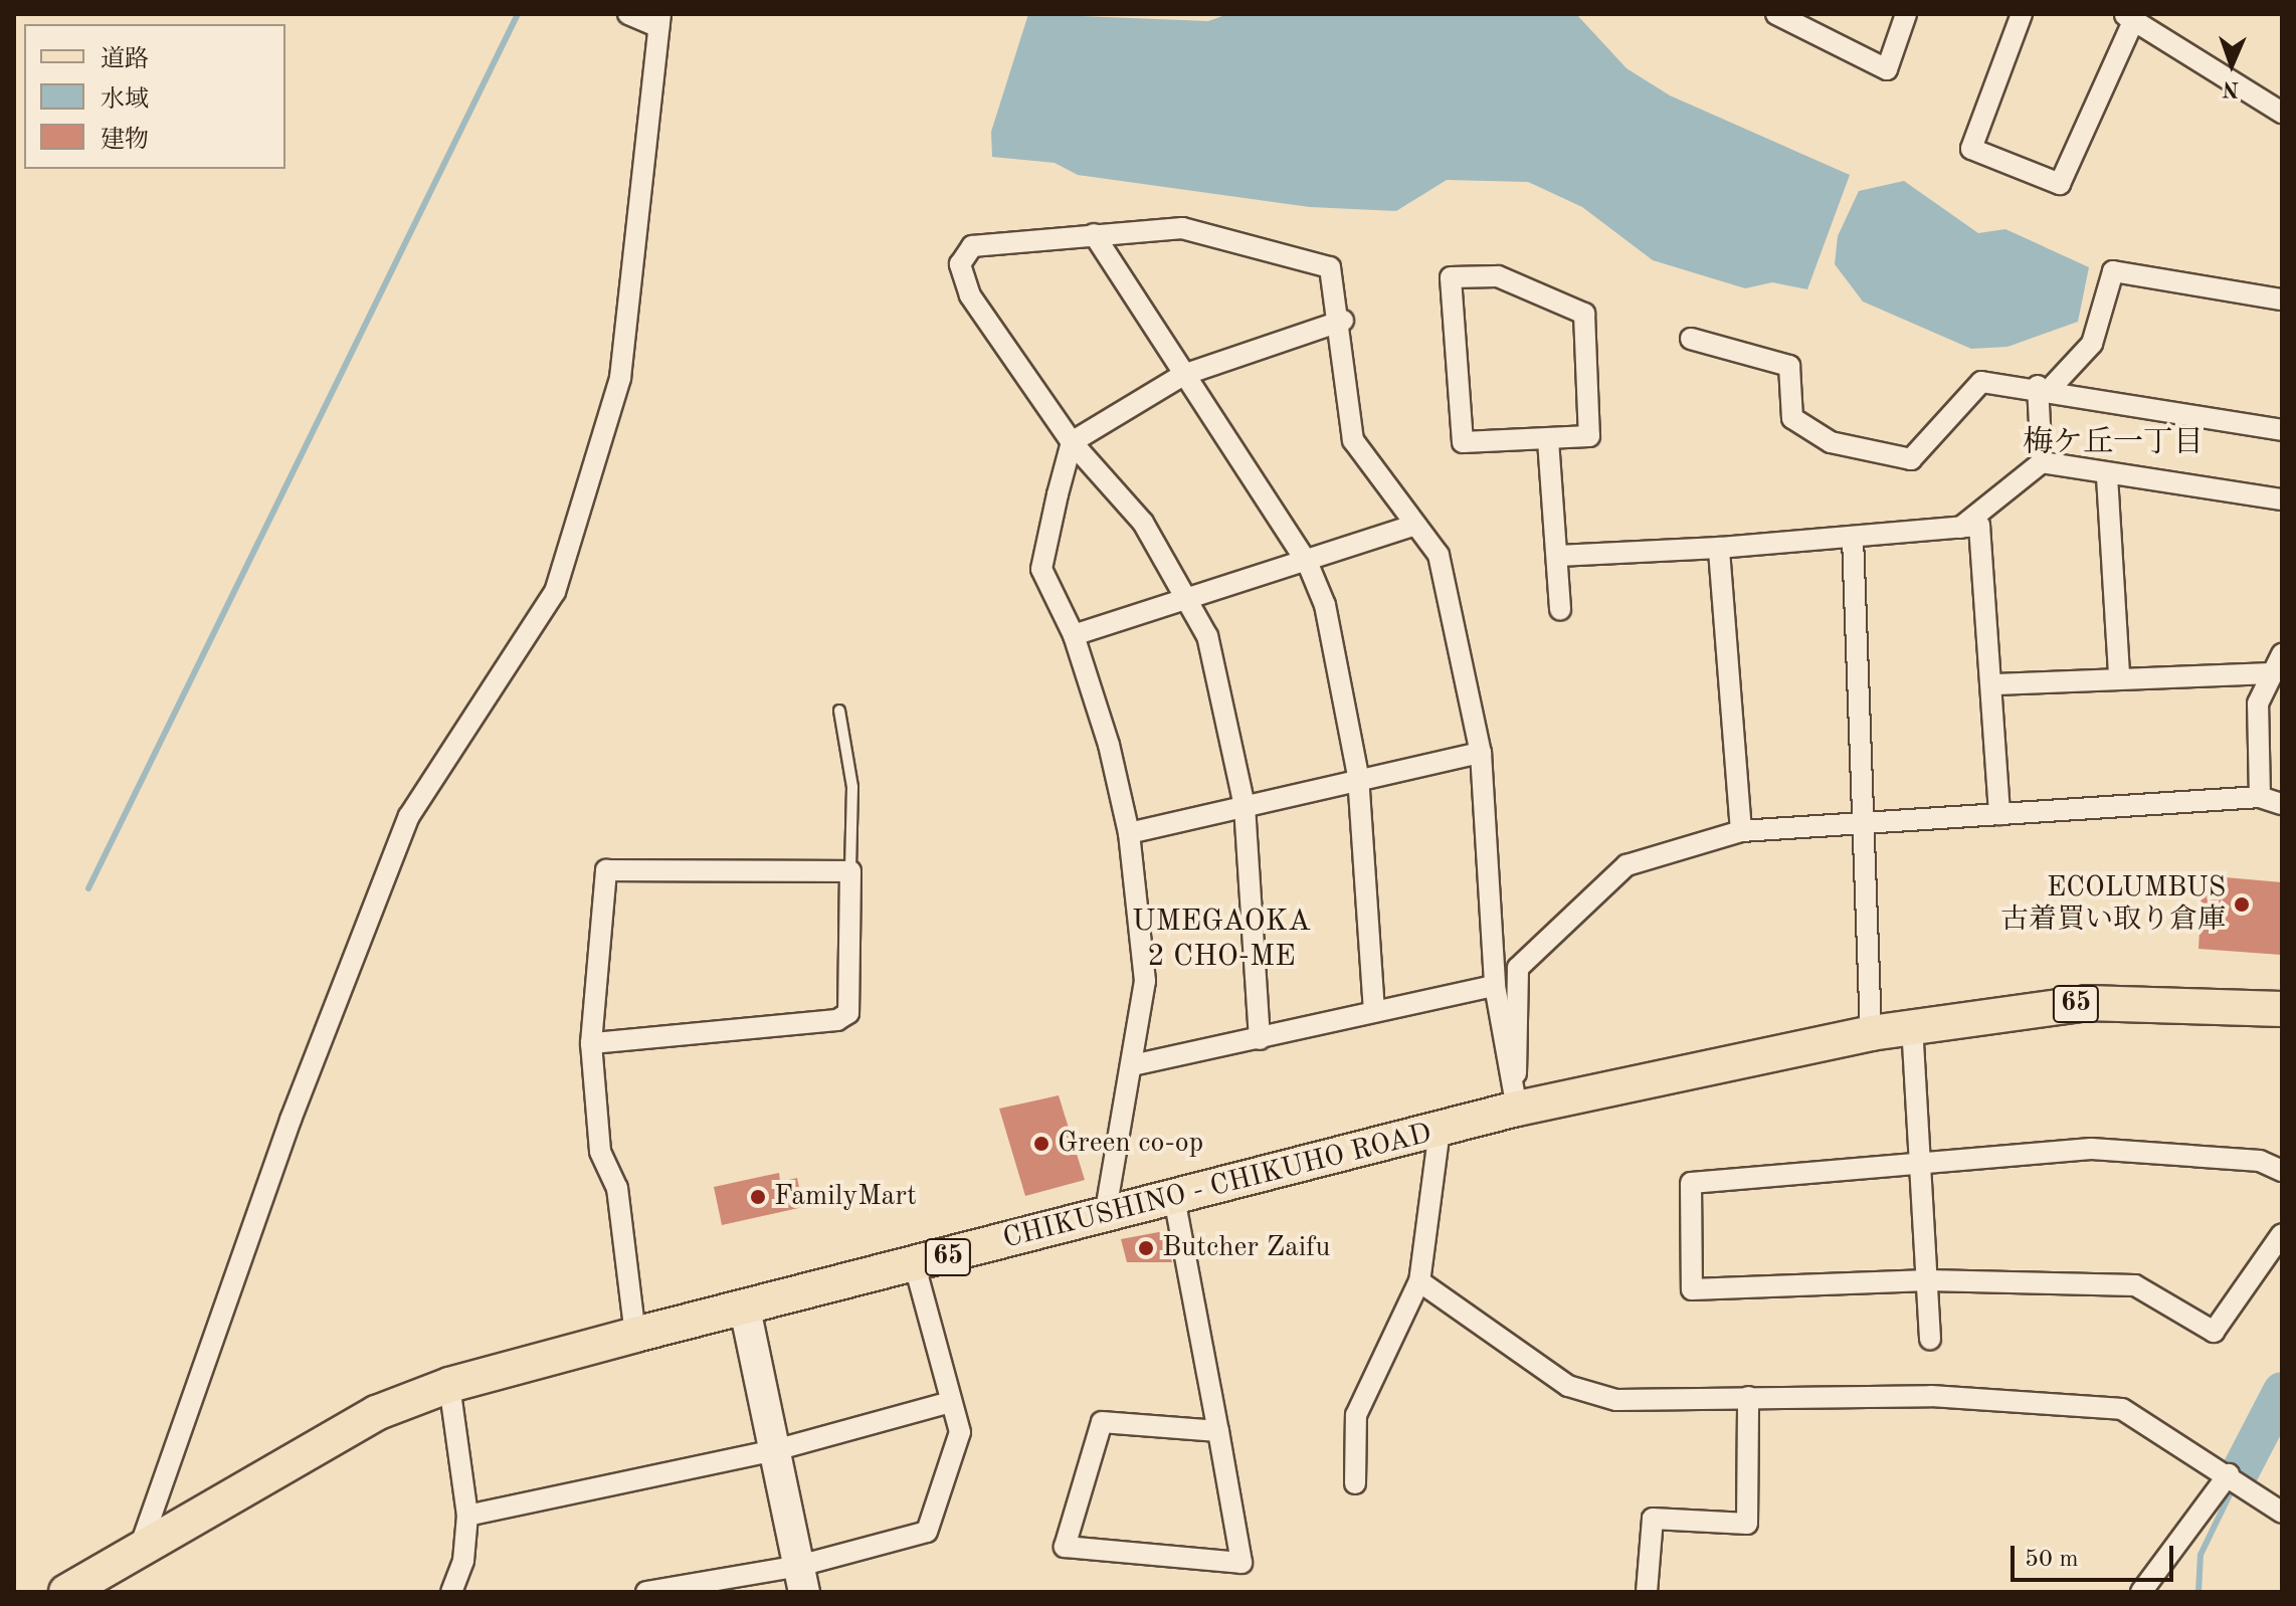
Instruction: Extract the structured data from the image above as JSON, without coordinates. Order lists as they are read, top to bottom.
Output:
{
  "streets": {
    "main road": ["65", "CHIKUSHINO - CHIKUHO ROAD"]
  },
  "districts": ["梅ケ丘一丁目", "UMEGAOKA 2 CHO-ME"],
  "places": [
    "ECOLUMBUS 古着買い取り倉庫",
    "Green co-op",
    "FamilyMart",
    "Butcher Zaifu"
  ],
  "legend": ["道路", "水域", "建物"],
  "scale_bar": "50 m",
  "north": "bottom"
}
